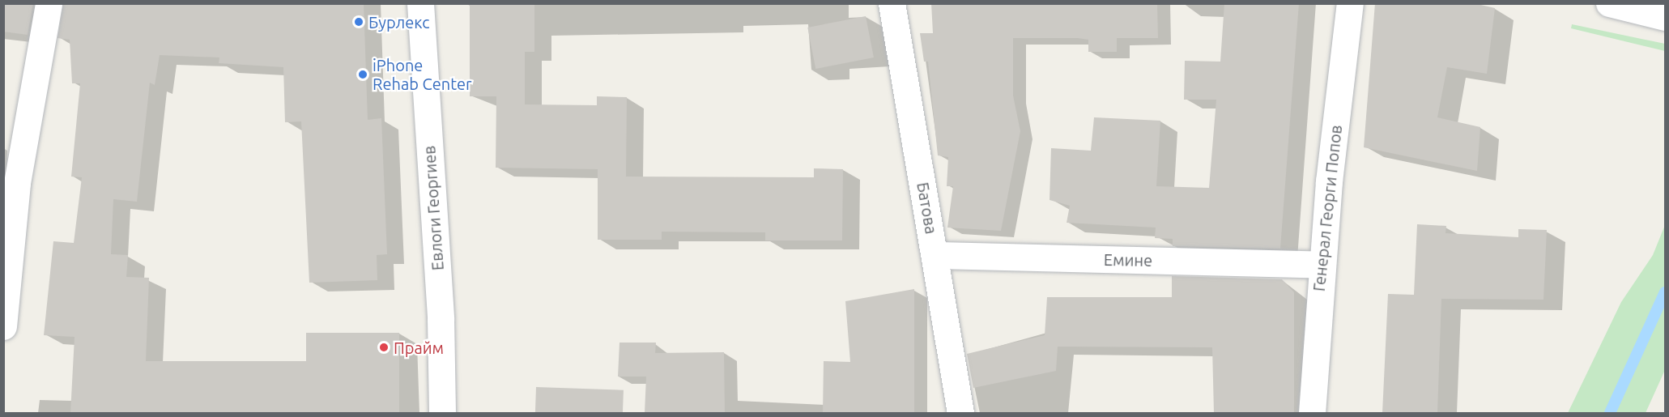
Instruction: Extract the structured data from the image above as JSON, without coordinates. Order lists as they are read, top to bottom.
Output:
{
  "streets": {
    "street": [
      "Евлоги Георгиев",
      "Батова",
      "Генерал Георги Попов",
      "Емине"
    ]
  },
  "crossings": [
    ["Батова", "Емине"],
    ["Генерал Георги Попов", "Емине"]
  ],
  "places": ["Бурлекс", "iPhone Rehab Center", "Прайм"]
}
